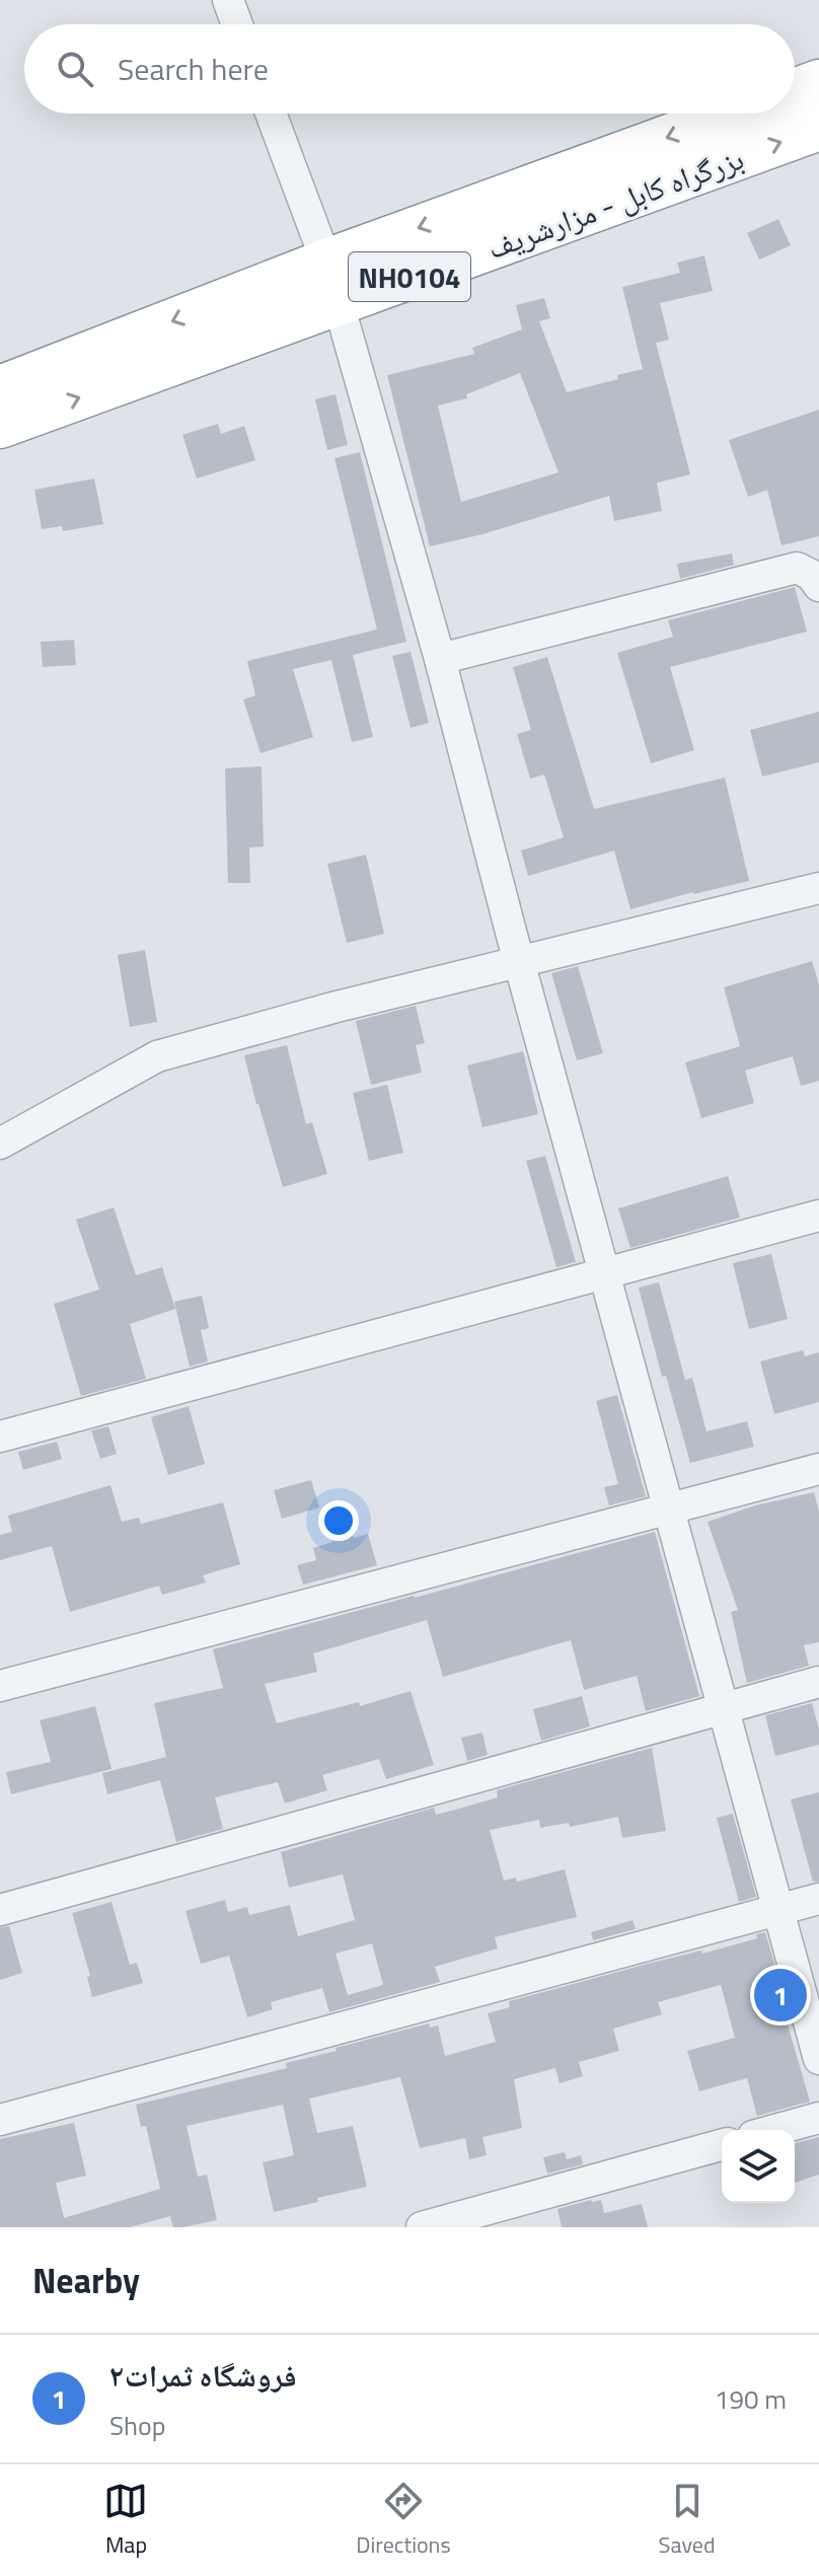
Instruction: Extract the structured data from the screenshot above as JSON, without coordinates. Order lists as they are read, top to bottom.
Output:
{
  "streets": {
    "highway": ["بزرگراه کابل - مزارشریف", "NH0104"]
  },
  "page": {
    "search": "Search here",
    "pins": "1",
    "heading": "Nearby",
    "list": [
      {
        "mark": "1",
        "name": "فروشگاه ثمرات٢",
        "note": "Shop",
        "value": "190 m"
      }
    ],
    "nav": ["Map", "Directions", "Saved"]
  }
}
